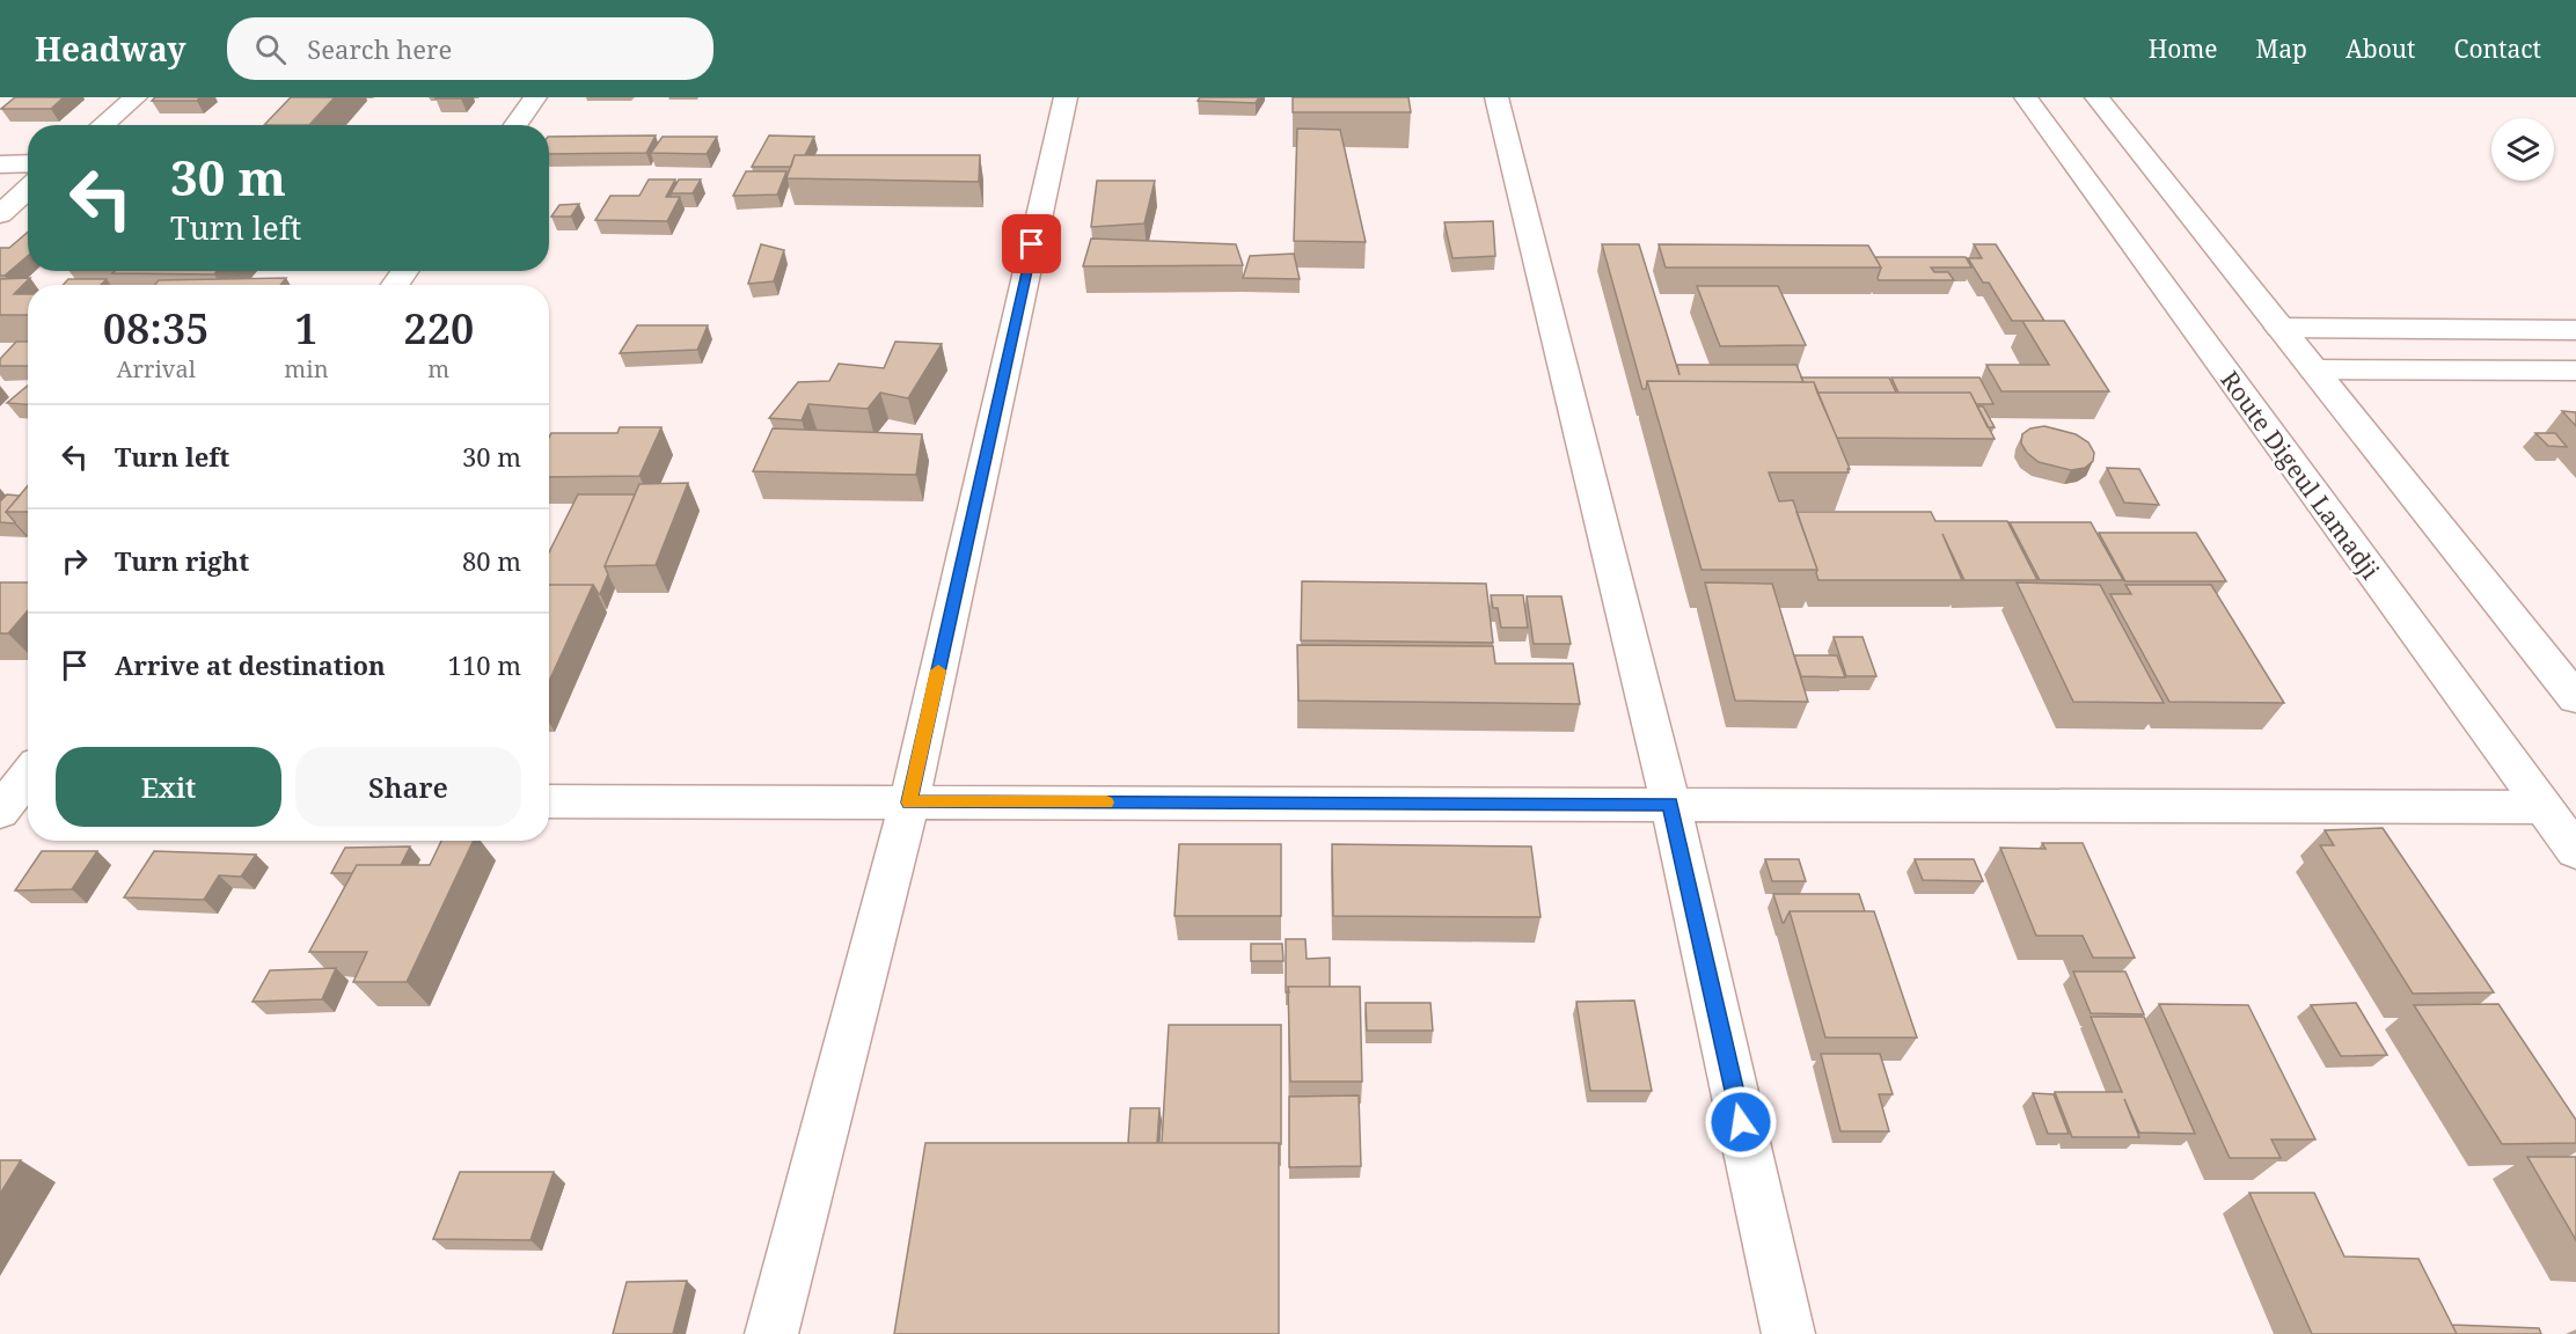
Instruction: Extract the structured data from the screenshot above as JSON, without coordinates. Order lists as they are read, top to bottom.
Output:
{
  "streets": {
    "street": ["Route Digeul Lamadji"]
  },
  "page": {
    "header": "Headway",
    "search": "Search here",
    "nav": [
      "Home",
      "Map",
      "About",
      "Contact"
    ],
    "turn": ["30 m", "Turn left"],
    "eta": [
      "08:35",
      "Arrival",
      "1",
      "min",
      "220",
      "m"
    ],
    "list": [
      {
        "name": "Turn left",
        "value": "30 m"
      },
      {
        "name": "Turn right",
        "value": "80 m"
      },
      {
        "name": "Arrive at destination",
        "value": "110 m"
      }
    ],
    "buttons": ["Exit", "Share"]
  }
}
